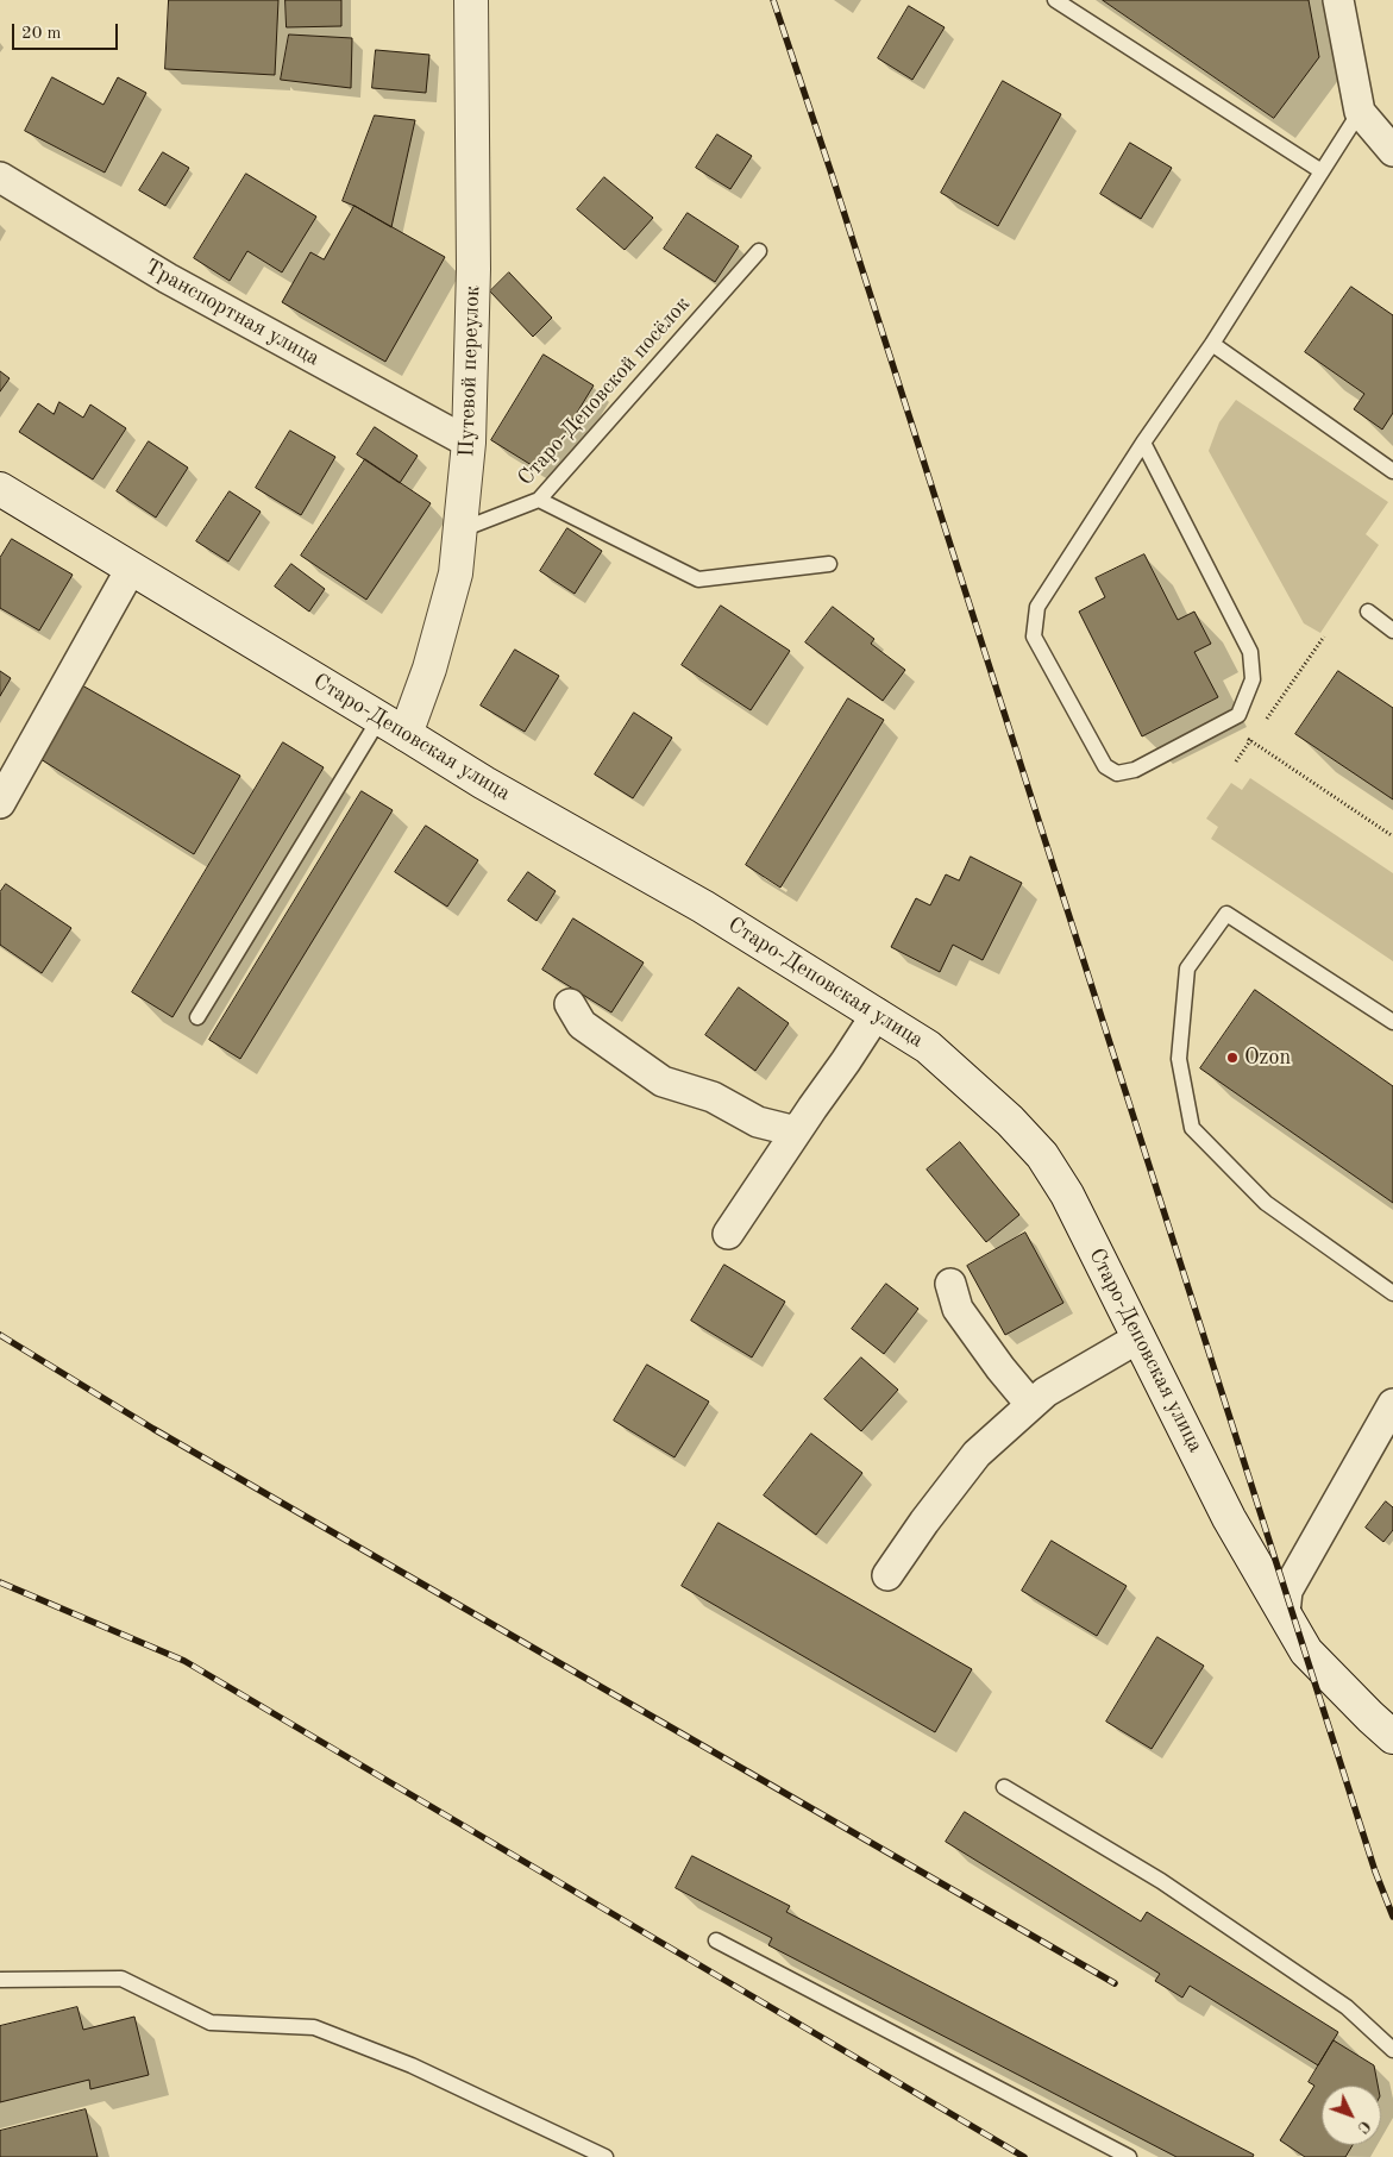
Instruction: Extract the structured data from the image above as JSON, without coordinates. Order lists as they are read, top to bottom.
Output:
{
  "streets": {
    "main road": ["Путевой переулок", "Старо-Деповская улица"],
    "street": ["Транспортная улица"],
    "lane": ["Старо-Деповской посёлок"]
  },
  "crossings": [
    ["Транспортная улица", "Путевой переулок"],
    ["Путевой переулок", "Старо-Деповской посёлок"],
    ["Путевой переулок", "Старо-Деповская улица"]
  ],
  "places": ["Ozon"],
  "scale_bar": "20 m",
  "north": "bottom right"
}
